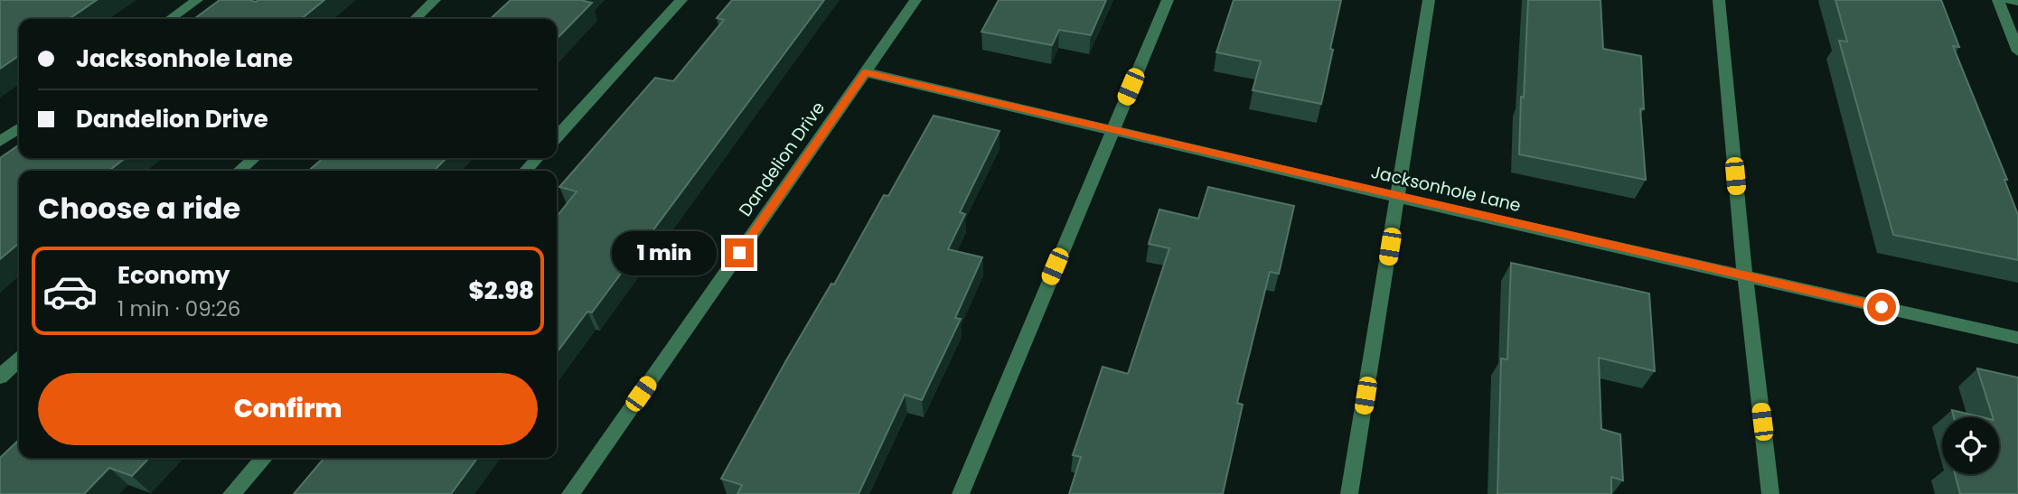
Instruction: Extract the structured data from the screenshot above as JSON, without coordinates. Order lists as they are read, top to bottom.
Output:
{
  "streets": {
    "street": ["Dandelion Drive", "Jacksonhole Lane"]
  },
  "crossings": [
    ["Dandelion Drive", "Jacksonhole Lane"]
  ],
  "page": {
    "banner": ["Jacksonhole Lane", "Dandelion Drive"],
    "heading": "Choose a ride",
    "bubble": "1 min",
    "list": [
      {
        "name": "Economy",
        "note": "1 min · 09:26",
        "value": "$2.98"
      }
    ],
    "buttons": "Confirm"
  }
}
